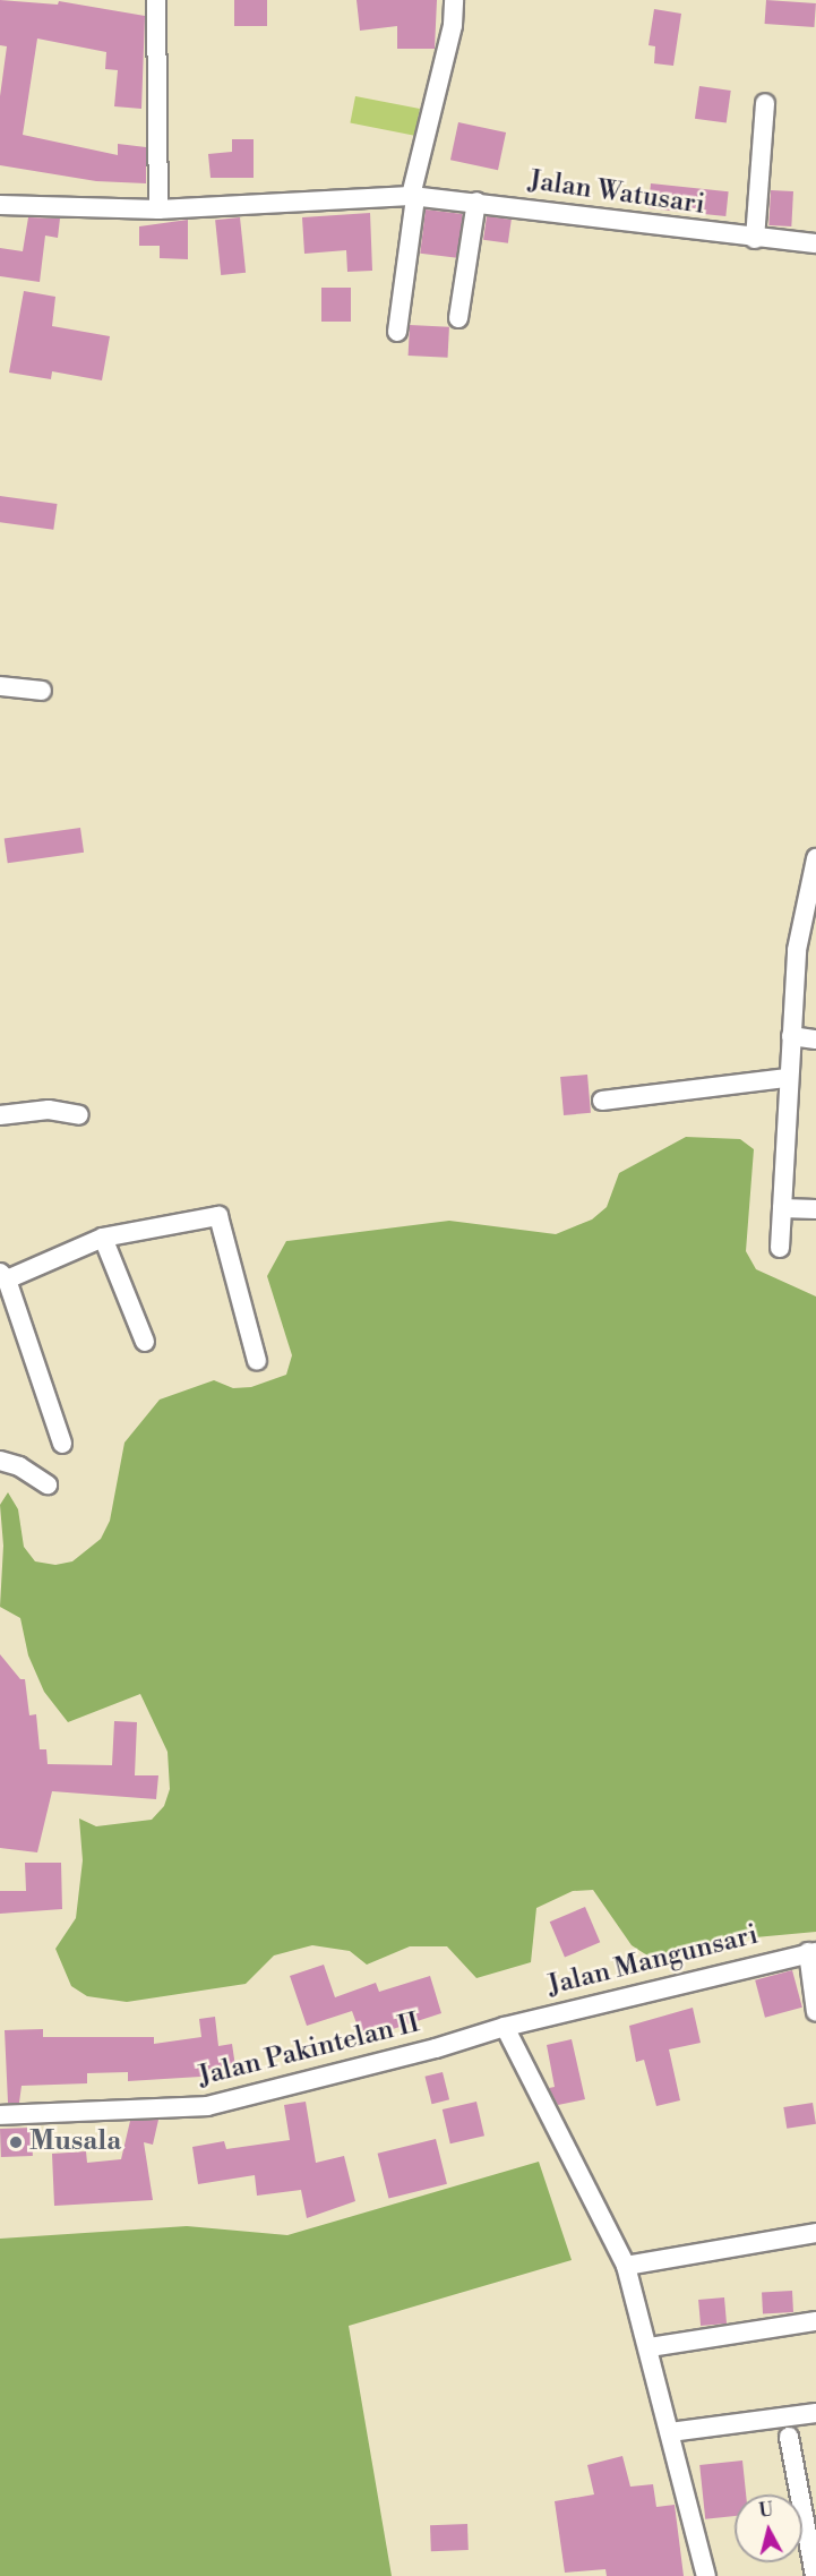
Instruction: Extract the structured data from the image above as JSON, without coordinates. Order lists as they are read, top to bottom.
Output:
{
  "streets": {
    "street": ["Jalan Watusari", "Jalan Mangunsari", "Jalan Pakintelan II"]
  },
  "crossings": [
    ["Jalan Mangunsari", "Jalan Pakintelan II"]
  ],
  "places": ["Musala"],
  "north": "top"
}
